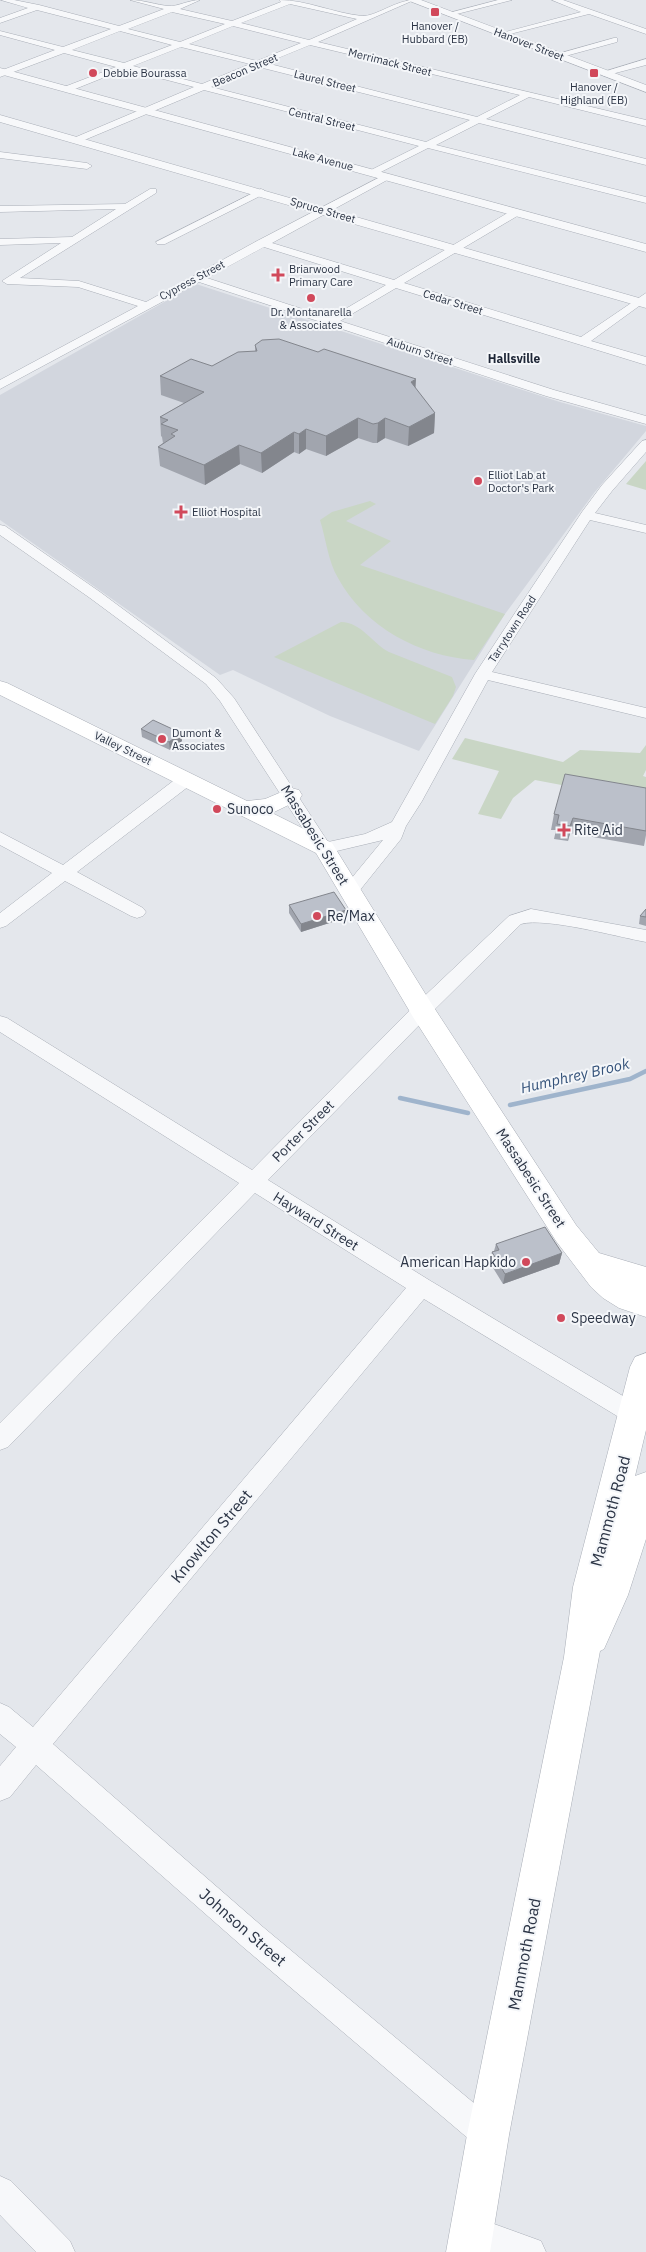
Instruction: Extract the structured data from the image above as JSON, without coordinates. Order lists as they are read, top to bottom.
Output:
{
  "streets": {
    "main road": ["Valley Street", "Massabesic Street", "Mammoth Road"],
    "street": [
      "Hanover Street",
      "Merrimack Street",
      "Beacon Street",
      "Laurel Street",
      "Central Street",
      "Lake Avenue",
      "Spruce Street",
      "Cypress Street",
      "Cedar Street",
      "Auburn Street",
      "Tarrytown Road",
      "Porter Street",
      "Hayward Street",
      "Knowlton Street",
      "Johnson Street"
    ]
  },
  "crossings": [
    ["Hanover Street", "Beacon Street"],
    ["Merrimack Street", "Beacon Street"],
    ["Beacon Street", "Laurel Street"],
    ["Beacon Street", "Central Street"],
    ["Beacon Street", "Lake Avenue"],
    ["Beacon Street", "Spruce Street"],
    ["Lake Avenue", "Cypress Street"],
    ["Spruce Street", "Cypress Street"],
    ["Cypress Street", "Cedar Street"],
    ["Cypress Street", "Auburn Street"],
    ["Tarrytown Road", "Massabesic Street"],
    ["Valley Street", "Massabesic Street"],
    ["Massabesic Street", "Porter Street"],
    ["Porter Street", "Hayward Street"],
    ["Hayward Street", "Mammoth Road"],
    ["Hayward Street", "Knowlton Street"],
    ["Mammoth Road", "Johnson Street"],
    ["Knowlton Street", "Johnson Street"]
  ],
  "districts": ["Hallsville"],
  "water": ["Humphrey Brook"],
  "places": {
    "transit": ["Hanover / Hubbard (EB)", "Hanover / Highland (EB)"],
    "other": [
      "Debbie Bourassa",
      "Dr. Montanarella & Associates",
      "Elliot Lab at Doctor's Park",
      "Dumont & Associates",
      "Sunoco",
      "Re/Max",
      "American Hapkido",
      "Speedway"
    ],
    "health": ["Briarwood Primary Care", "Elliot Hospital", "Rite Aid"]
  }
}
